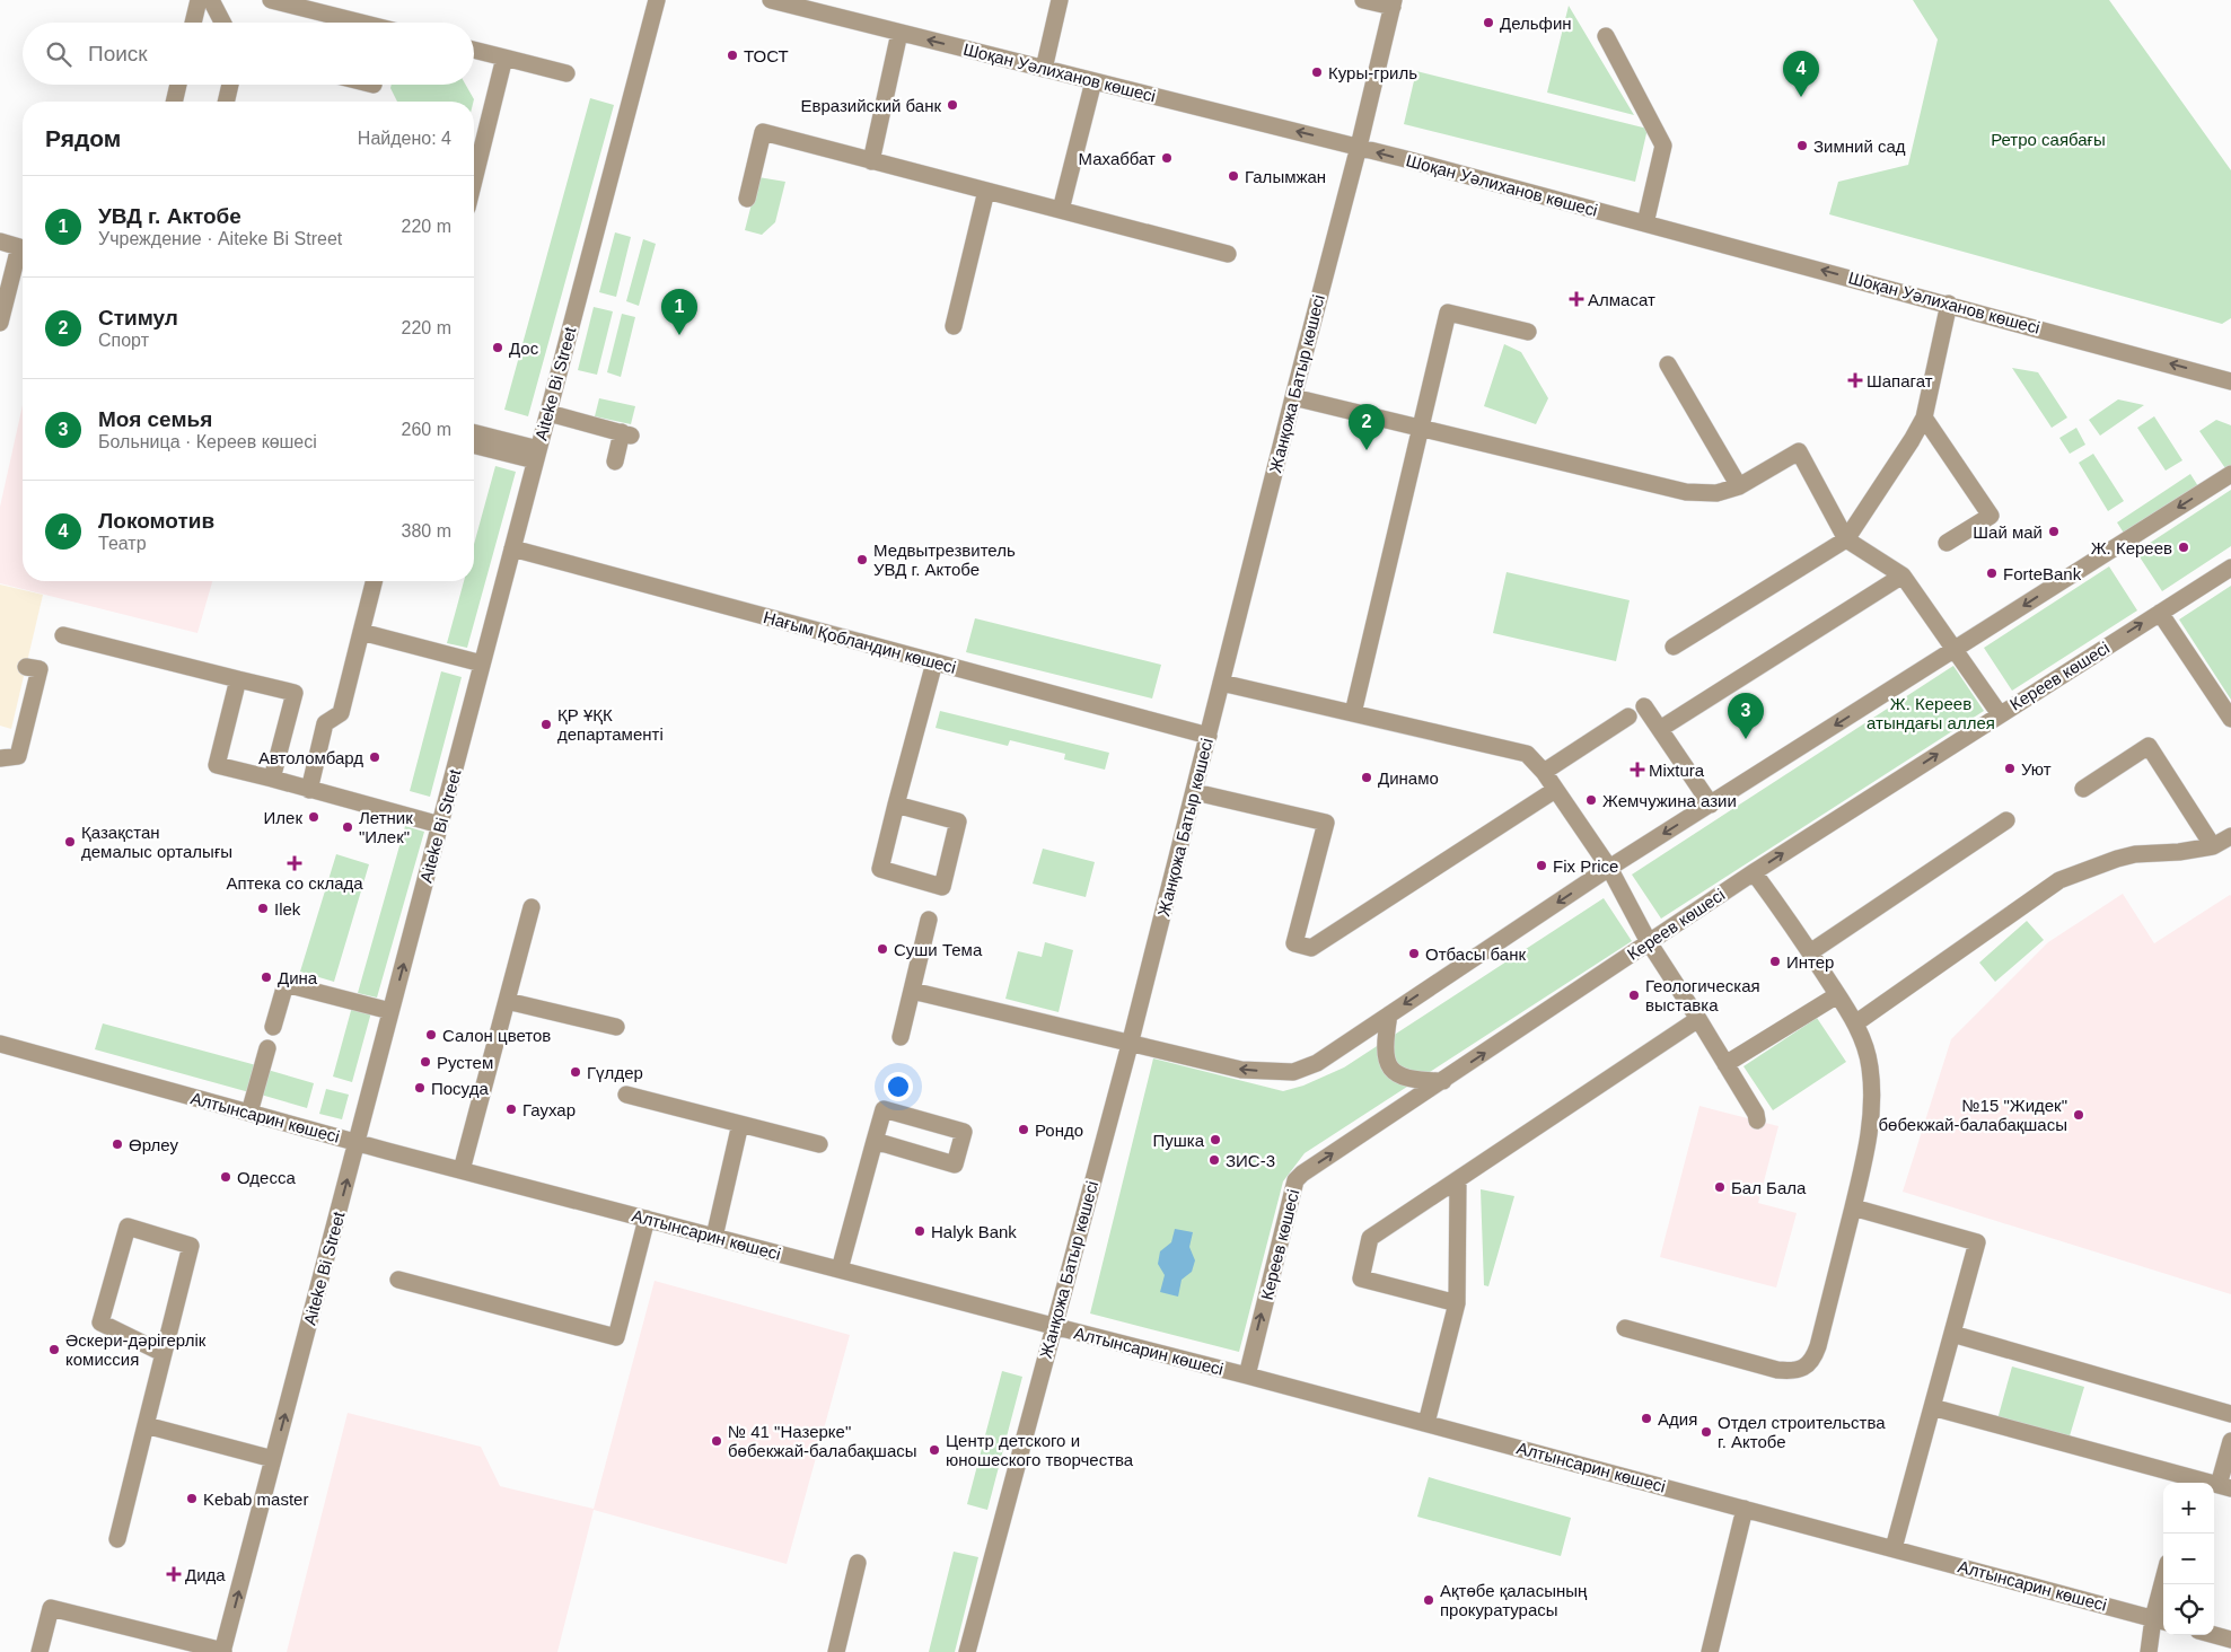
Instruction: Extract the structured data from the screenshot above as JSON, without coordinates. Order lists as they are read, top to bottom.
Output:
{
  "streets": {
    "street": [
      "Шоқан Уәлиханов көшесі",
      "Aiteke Bi Street",
      "Жанқожа Батыр көшесі",
      "Нағым Қобландин көшесі",
      "Кереев көшесі",
      "Алтынсарин көшесі"
    ]
  },
  "crossings": [
    ["Шоқан Уәлиханов көшесі", "Жанқожа Батыр көшесі"],
    ["Aiteke Bi Street", "Нағым Қобландин көшесі"],
    ["Aiteke Bi Street", "Алтынсарин көшесі"],
    ["Жанқожа Батыр көшесі", "Нағым Қобландин көшесі"],
    ["Жанқожа Батыр көшесі", "Алтынсарин көшесі"],
    ["Кереев көшесі", "Алтынсарин көшесі"]
  ],
  "one_way": ["Шоқан Уәлиханов көшесі"],
  "parks": ["Ретро саябағы", "Ж. Кереев атындағы аллея"],
  "places": {
    "other": [
      "Дельфин",
      "ТОСТ",
      "Куры-гриль",
      "Евразийский банк",
      "Зимний сад",
      "Махаббат",
      "Галымжан",
      "Дос",
      "Шай май",
      "Ж. Кереев",
      "Медвытрезвитель УВД г. Актобе",
      "ForteBank",
      "ҚР ҰҚК департаменті",
      "Автоломбард",
      "Уют",
      "Динамо",
      "Жемчужина азии",
      "Илек",
      "Летник \"Илек\"",
      "Қазақстан демалыс орталығы",
      "Fix Price",
      "Ilek",
      "Суши Тема",
      "Отбасы банк",
      "Интер",
      "Дина",
      "Геологическая выставка",
      "Салон цветов",
      "Рустем",
      "Гүлдер",
      "Посуда",
      "Гаухар",
      "№15 \"Жидек\" бөбекжай-балабақшасы",
      "Рондо",
      "Пушка",
      "Өрлеу",
      "ЗИС-3",
      "Одесса",
      "Бал Бала",
      "Halyk Bank",
      "Әскери-дәрігерлік комиссия",
      "Адия",
      "Отдел строительства г. Актобе",
      "№ 41 \"Назерке\" бөбекжай-балабақшасы",
      "Центр детского и юношеского творчества",
      "Kebab master",
      "Ақтөбе қаласының прокуратурасы"
    ],
    "health": [
      "Алмасат",
      "Шапагат",
      "Mixtura",
      "Аптека со склада",
      "Дида"
    ]
  },
  "page": {
    "search": "Поиск",
    "pins": [
      "4",
      "1",
      "2",
      "3"
    ],
    "heading": ["Рядом", "Найдено: 4"],
    "list": [
      {
        "mark": "1",
        "name": "УВД г. Актобе",
        "note": "Учреждение · Aiteke Bi Street",
        "value": "220 m"
      },
      {
        "mark": "2",
        "name": "Стимул",
        "note": "Спорт",
        "value": "220 m"
      },
      {
        "mark": "3",
        "name": "Моя семья",
        "note": "Больница · Кереев көшесі",
        "value": "260 m"
      },
      {
        "mark": "4",
        "name": "Локомотив",
        "note": "Театр",
        "value": "380 m"
      }
    ],
    "map_buttons": ["+", "−"]
  }
}
